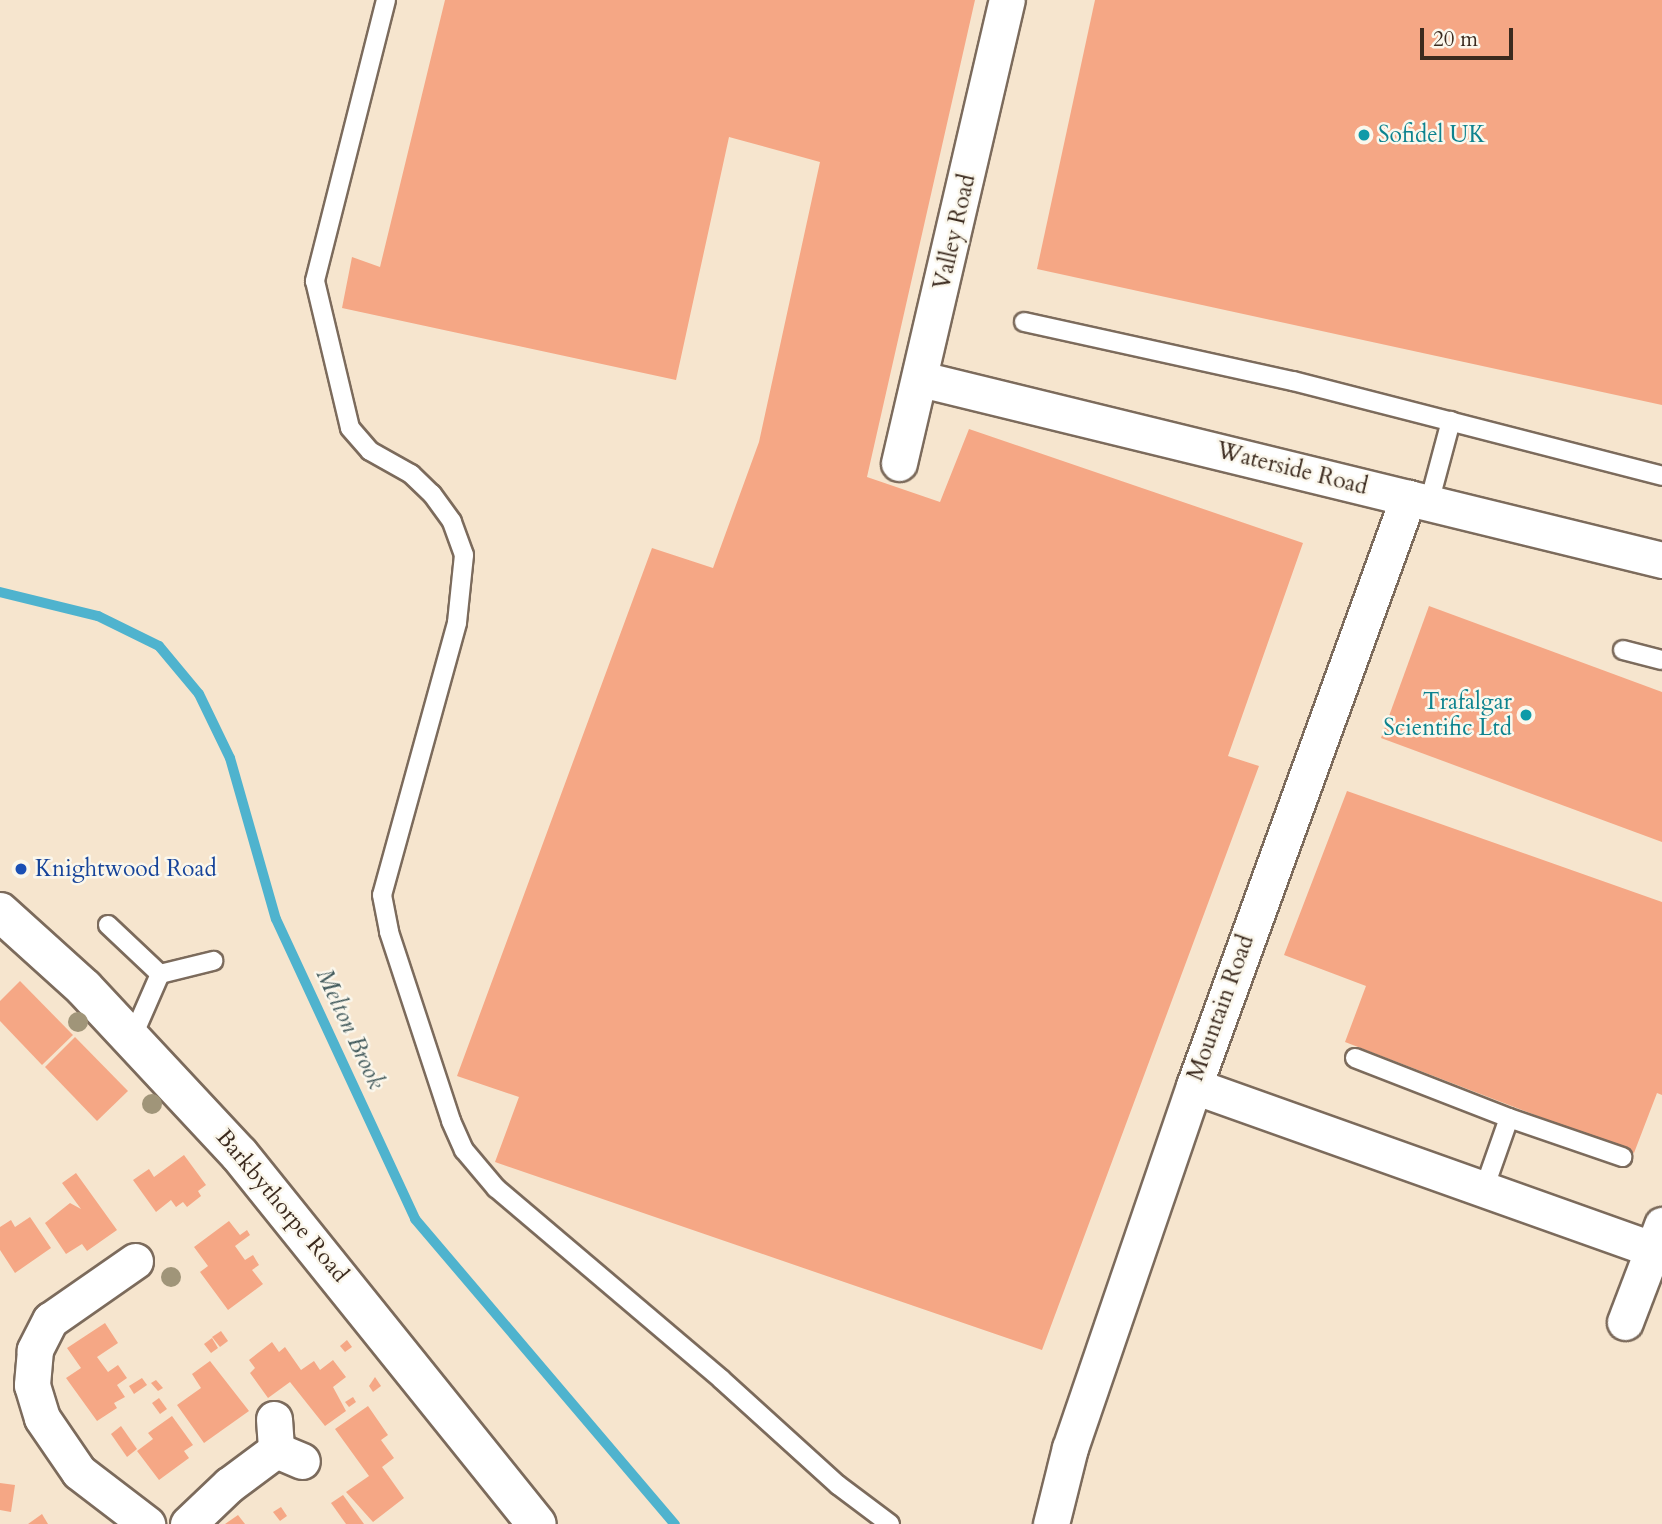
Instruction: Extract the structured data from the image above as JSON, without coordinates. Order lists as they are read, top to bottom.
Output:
{
  "streets": {
    "street": [
      "Valley Road",
      "Waterside Road",
      "Mountain Road",
      "Barkbythorpe Road"
    ]
  },
  "crossings": [
    ["Valley Road", "Waterside Road"],
    ["Waterside Road", "Mountain Road"]
  ],
  "water": ["Melton Brook"],
  "places": ["Sofidel UK", "Trafalgar Scientific Ltd", "Knightwood Road"],
  "scale_bar": "20 m"
}
